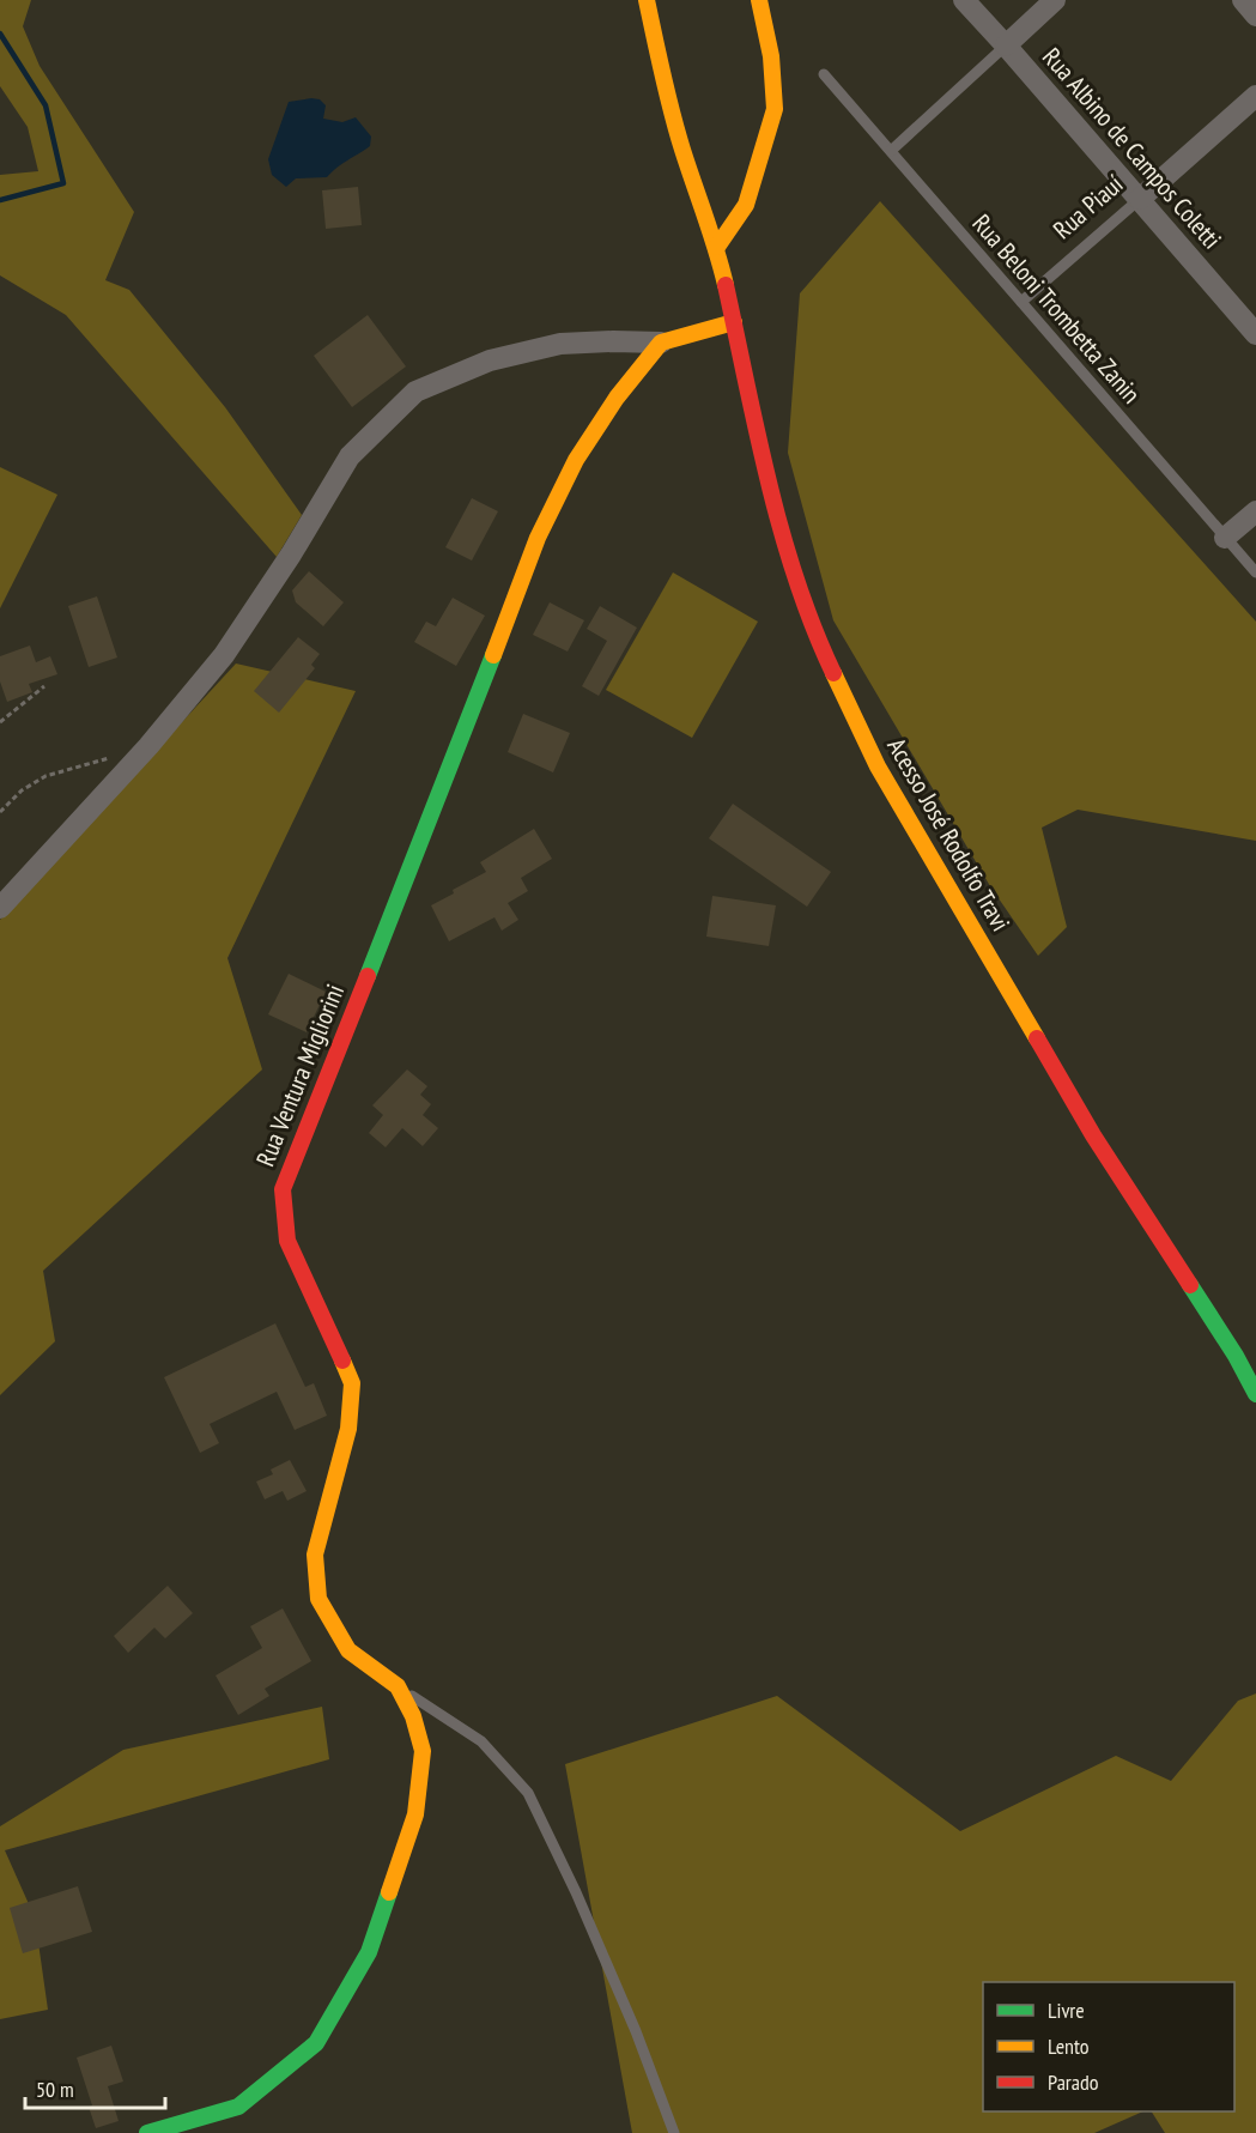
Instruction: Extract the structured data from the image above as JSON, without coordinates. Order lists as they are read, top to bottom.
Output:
{
  "streets": {
    "main road": ["Acesso José Rodolfo Travi", "Rua Ventura Migliorini"],
    "street": ["Rua Albino de Campos Coletti", "Rua Piauí"],
    "lane": ["Rua Beloni Trombetta Zanin"]
  },
  "crossings": [
    ["Rua Albino de Campos Coletti", "Rua Piauí"],
    ["Rua Piauí", "Rua Beloni Trombetta Zanin"]
  ],
  "legend": ["Livre", "Lento", "Parado"],
  "scale_bar": "50 m"
}
